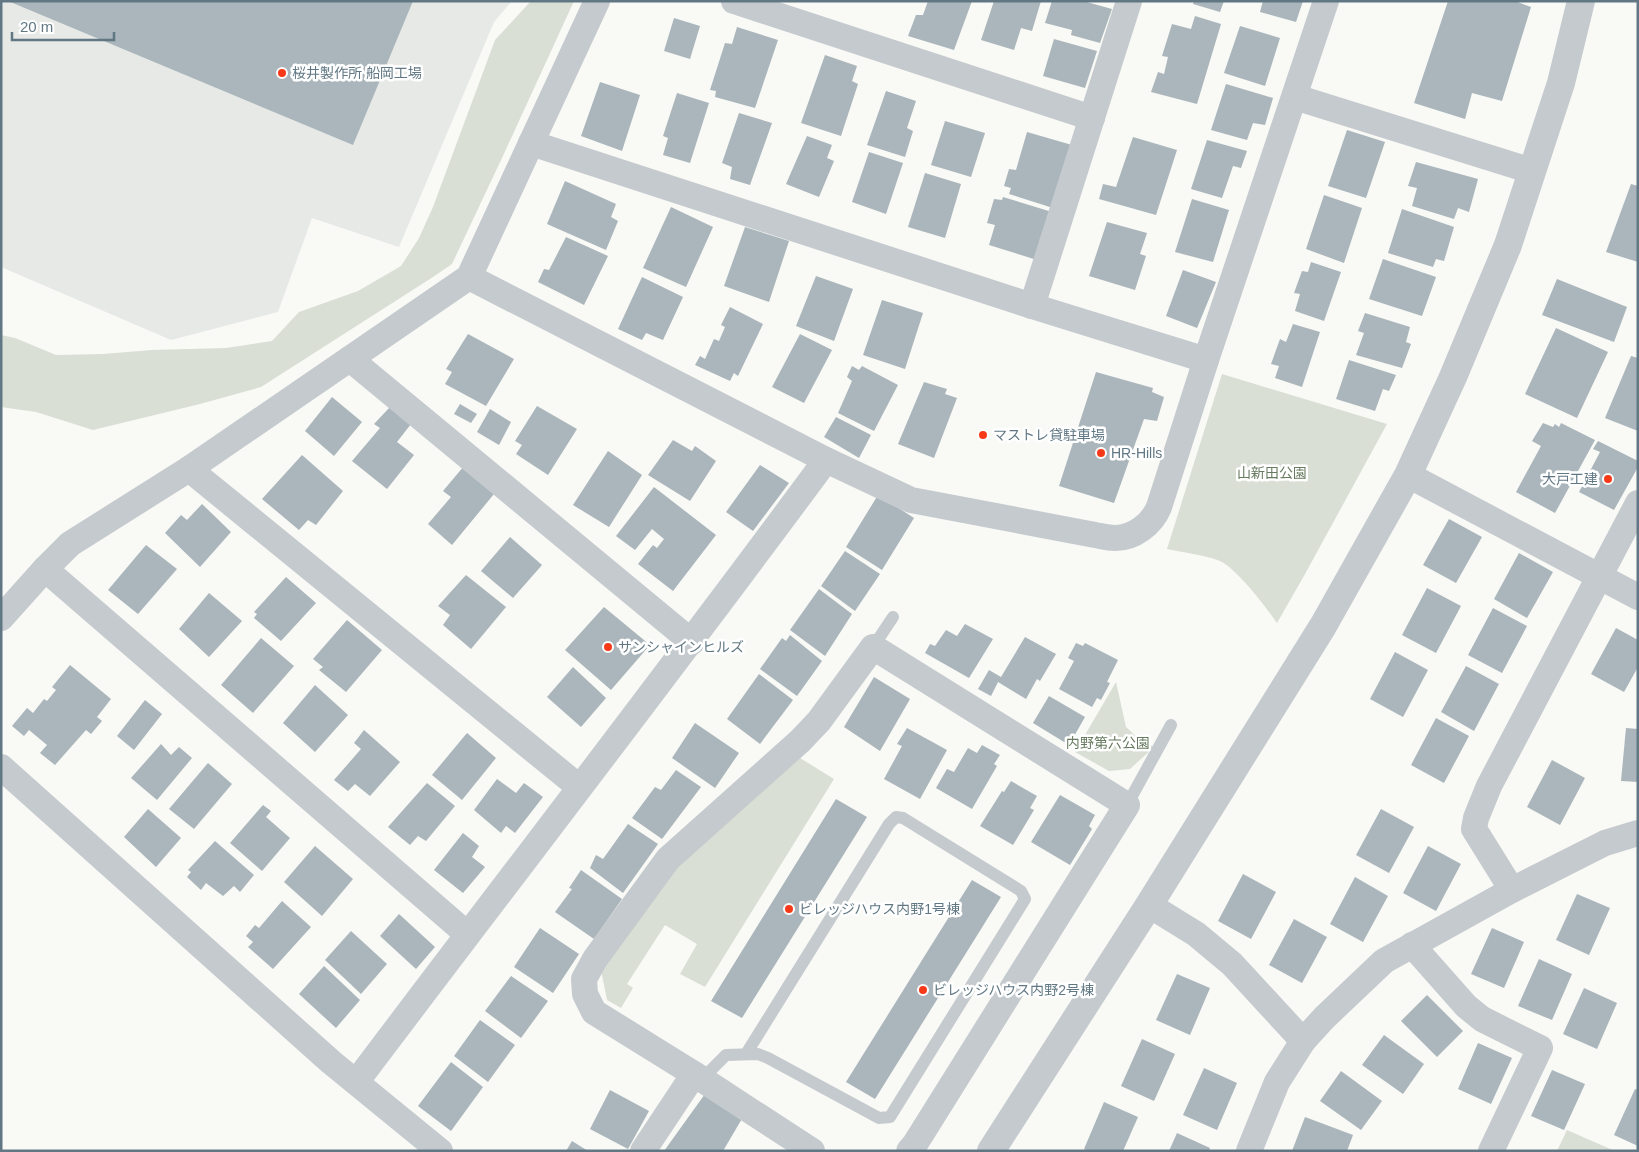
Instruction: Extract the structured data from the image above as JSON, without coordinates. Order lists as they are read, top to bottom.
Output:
{
  "parks": ["山新田公園", "内野第六公園"],
  "places": [
    "桜井製作所 船岡工場",
    "マストレ貸駐車場",
    "HR-Hills",
    "大戸工建",
    "サンシャインヒルズ",
    "ビレッジハウス内野1号棟",
    "ビレッジハウス内野2号棟"
  ],
  "scale_bar": "20 m"
}
